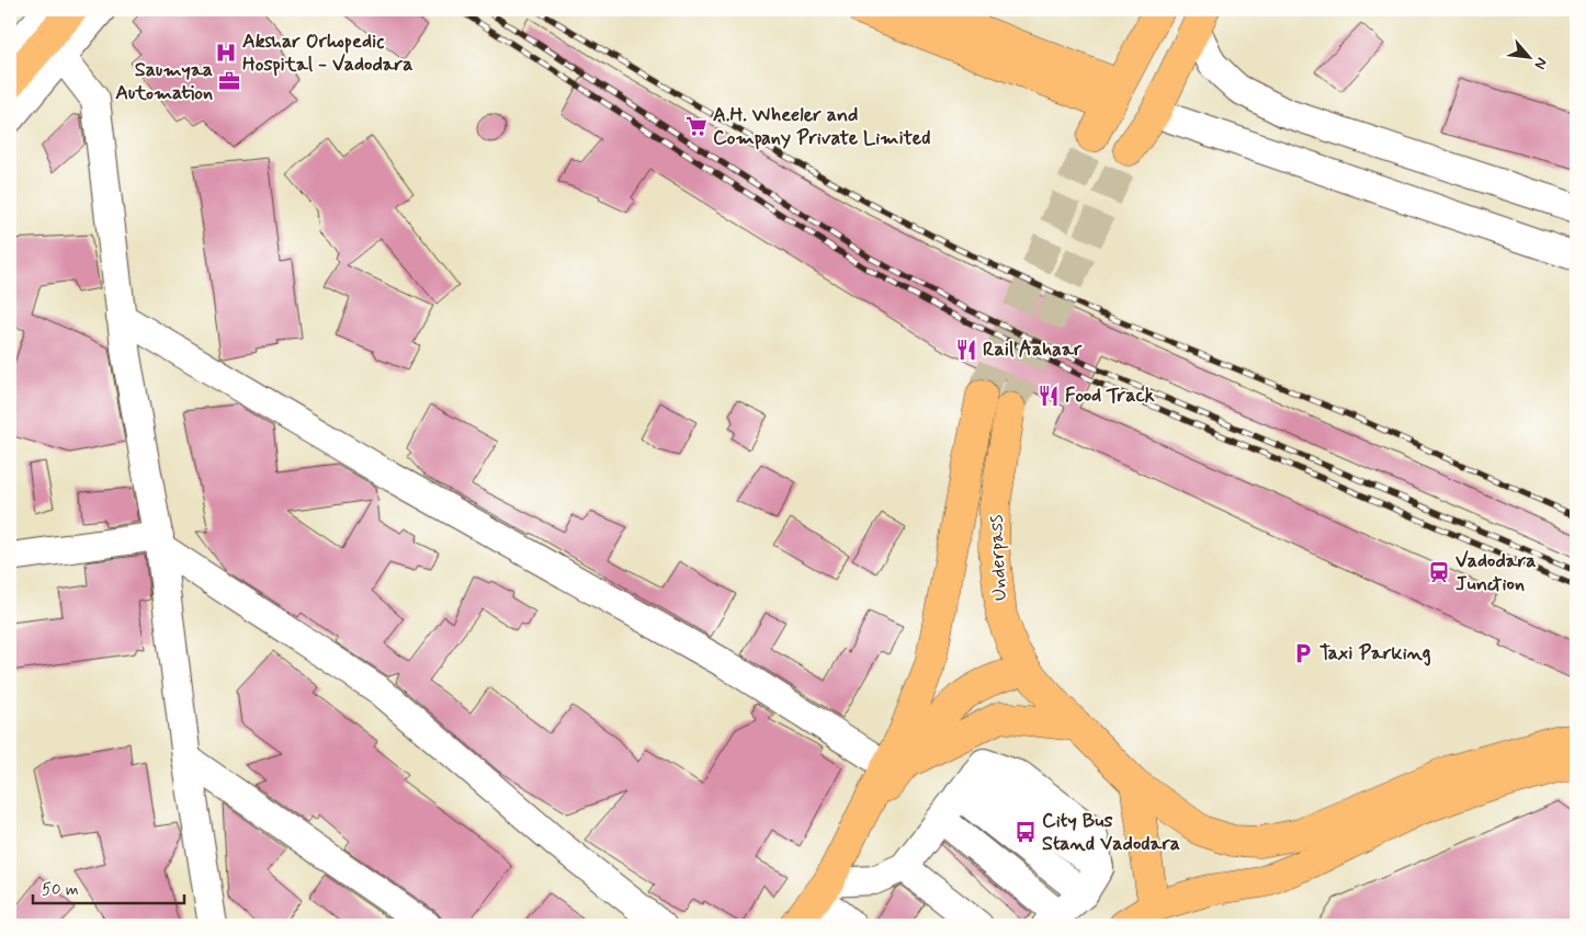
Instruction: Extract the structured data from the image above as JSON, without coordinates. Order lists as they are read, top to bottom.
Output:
{
  "streets": {
    "main road": ["Underpass"]
  },
  "places": {
    "hospital": ["Akshar Orhopedic Hospital - Vadodara"],
    "office": ["Saumyaa Automation"],
    "supermarket": ["A.H. Wheeler and Company Private Limited"],
    "restaurant": ["Rail Aahaar", "Food Track"],
    "station": ["Vadodara Junction"],
    "parking": ["Taxi Parking"],
    "bus stop": ["City Bus Stand Vadodara"]
  },
  "scale_bar": "50 m",
  "north": "bottom right"
}
